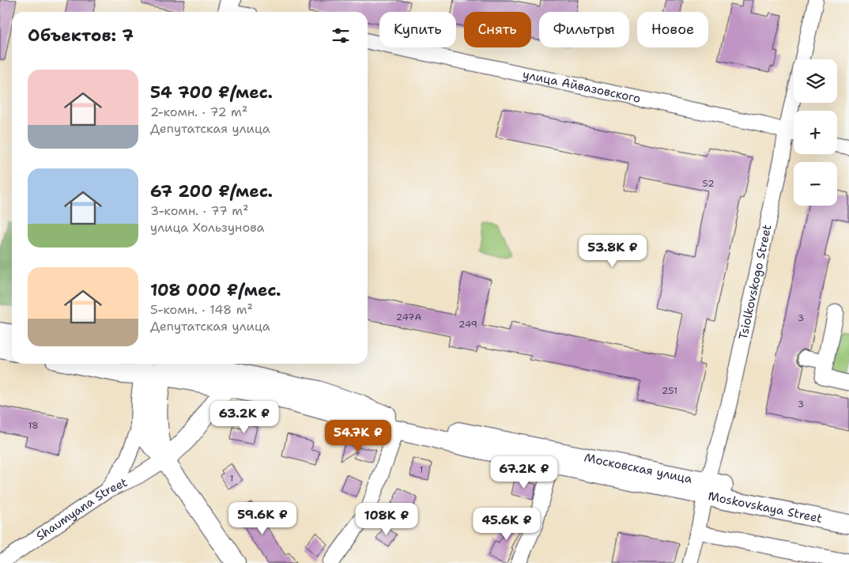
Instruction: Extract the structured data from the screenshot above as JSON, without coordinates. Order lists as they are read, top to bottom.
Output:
{
  "streets": {
    "main road": ["Московская улица", "Moskovskaya Street"],
    "street": ["улица Айвазовского", "Tsiolkovskogo Street", "Shaumyana Street"]
  },
  "crossings": [
    ["улица Айвазовского", "Tsiolkovskogo Street"],
    ["Tsiolkovskogo Street", "Московская улица"],
    ["Tsiolkovskogo Street", "Moskovskaya Street"],
    ["Московская улица", "Moskovskaya Street"]
  ],
  "house_numbers": [
    "52",
    "247А",
    "3",
    "249",
    "251",
    "3",
    "18",
    "1",
    "1"
  ],
  "page": {
    "chip": [
      "Купить",
      "Снять",
      "Фильтры",
      "Новое"
    ],
    "heading": "Объектов: 7",
    "map_buttons": ["+", "−"],
    "list": [
      {
        "name": "54 700 ₽/мес.",
        "note": "2-комн. · 72 m² · Депутатская улица"
      },
      {
        "name": "67 200 ₽/мес.",
        "note": "3-комн. · 77 m² · улица Хользунова"
      },
      {
        "name": "108 000 ₽/мес.",
        "note": "5-комн. · 148 m² · Депутатская улица"
      }
    ],
    "price": [
      "53.8K ₽",
      "63.2K ₽",
      "54.7K ₽",
      "67.2K ₽",
      "59.6K ₽",
      "108K ₽",
      "45.6K ₽"
    ]
  }
}
